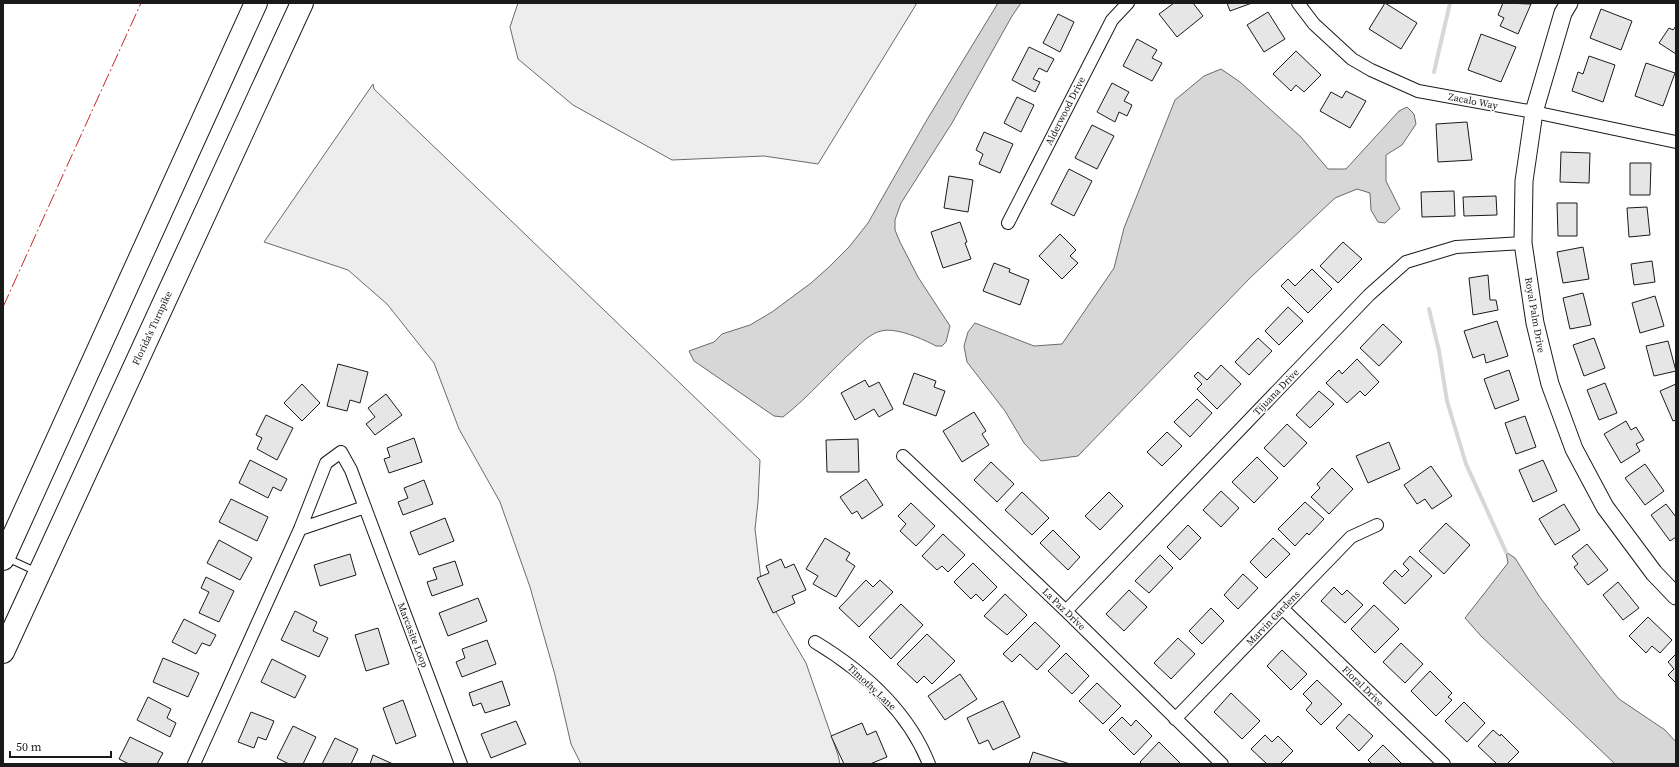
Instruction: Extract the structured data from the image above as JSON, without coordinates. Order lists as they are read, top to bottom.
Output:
{
  "streets": {
    "highway": ["Florida's Turnpike"],
    "street": [
      "Zacalo Way",
      "Alderwood Drive",
      "Royal Palm Drive",
      "Tijuana Drive",
      "La Paz Drive",
      "Marvin Gardens",
      "Marcasite Loop",
      "Floral Drive",
      "Timothy Lane"
    ]
  },
  "crossings": [
    ["Zacalo Way", "Royal Palm Drive"],
    ["Royal Palm Drive", "Tijuana Drive"],
    ["Tijuana Drive", "La Paz Drive"],
    ["La Paz Drive", "Marvin Gardens"],
    ["Marvin Gardens", "Floral Drive"]
  ],
  "scale_bar": "50 m"
}
